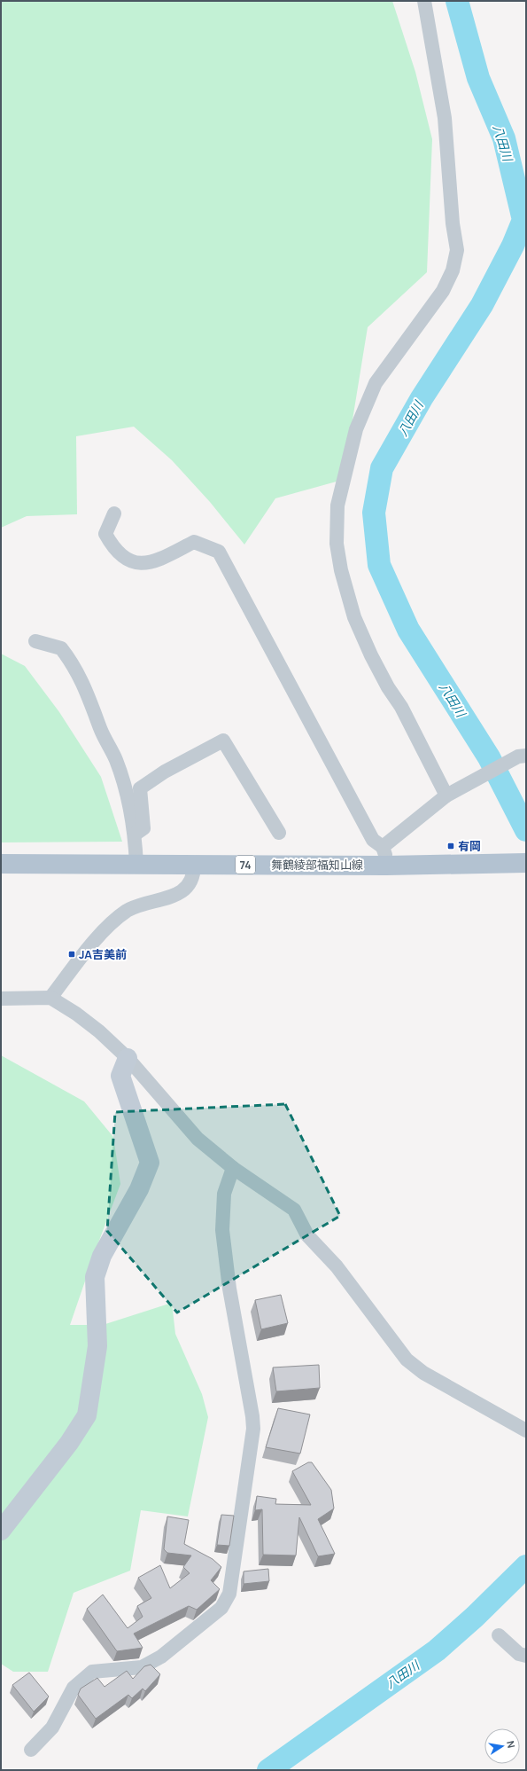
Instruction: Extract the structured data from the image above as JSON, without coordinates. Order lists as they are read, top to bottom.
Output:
{
  "streets": {
    "main road": ["74", "舞鶴綾部福知山線"]
  },
  "water": ["八田川"],
  "places": {
    "transit": ["有岡", "JA吉美前"]
  },
  "north": "right"
}
